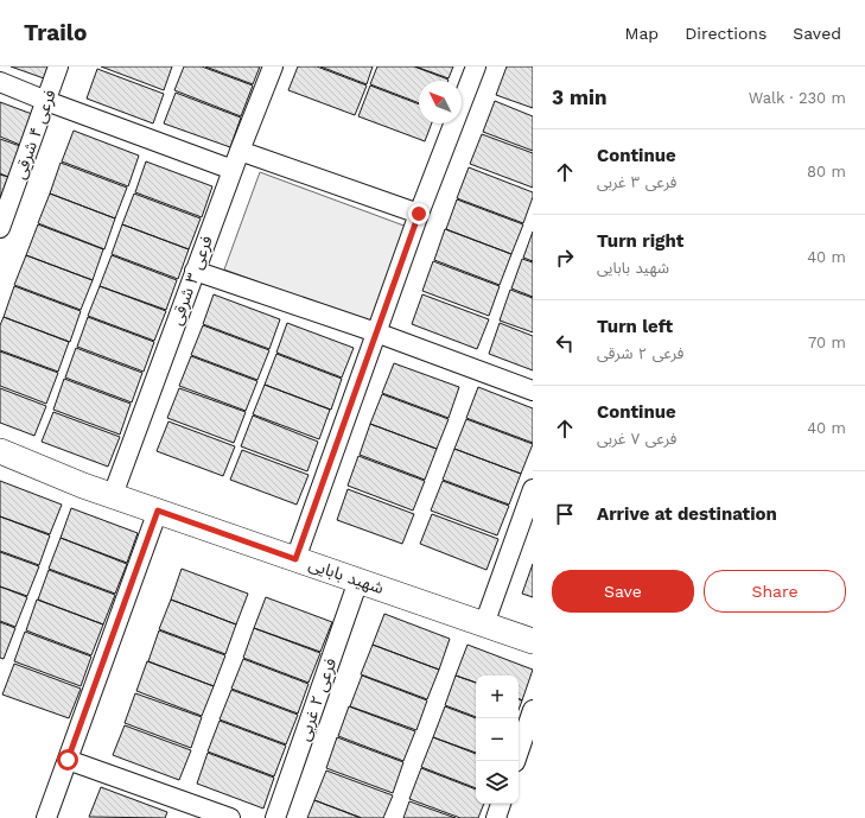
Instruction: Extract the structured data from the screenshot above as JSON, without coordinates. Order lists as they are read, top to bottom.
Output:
{
  "streets": {
    "street": [
      "فرعی ۴ شرقی",
      "فرعی ۳ شرقی",
      "شهید بابایی",
      "فرعی ۲ غربی"
    ]
  },
  "crossings": [
    ["فرعی ۳ شرقی", "شهید بابایی"],
    ["شهید بابایی", "فرعی ۲ غربی"]
  ],
  "north": "top left",
  "page": {
    "header": "Trailo",
    "nav": ["Map", "Directions", "Saved"],
    "heading": ["3 min", "Walk · 230 m"],
    "list": [
      ["Continue", "فرعی ۳ غربی", "80 m"],
      ["Turn right", "شهید بابایی", "40 m"],
      ["Turn left", "فرعی ۲ شرقی", "70 m"],
      ["Continue", "فرعی ۷ غربی", "40 m"],
      "Arrive at destination"
    ],
    "buttons": ["Save", "Share"],
    "map_buttons": ["+", "−"]
  }
}
